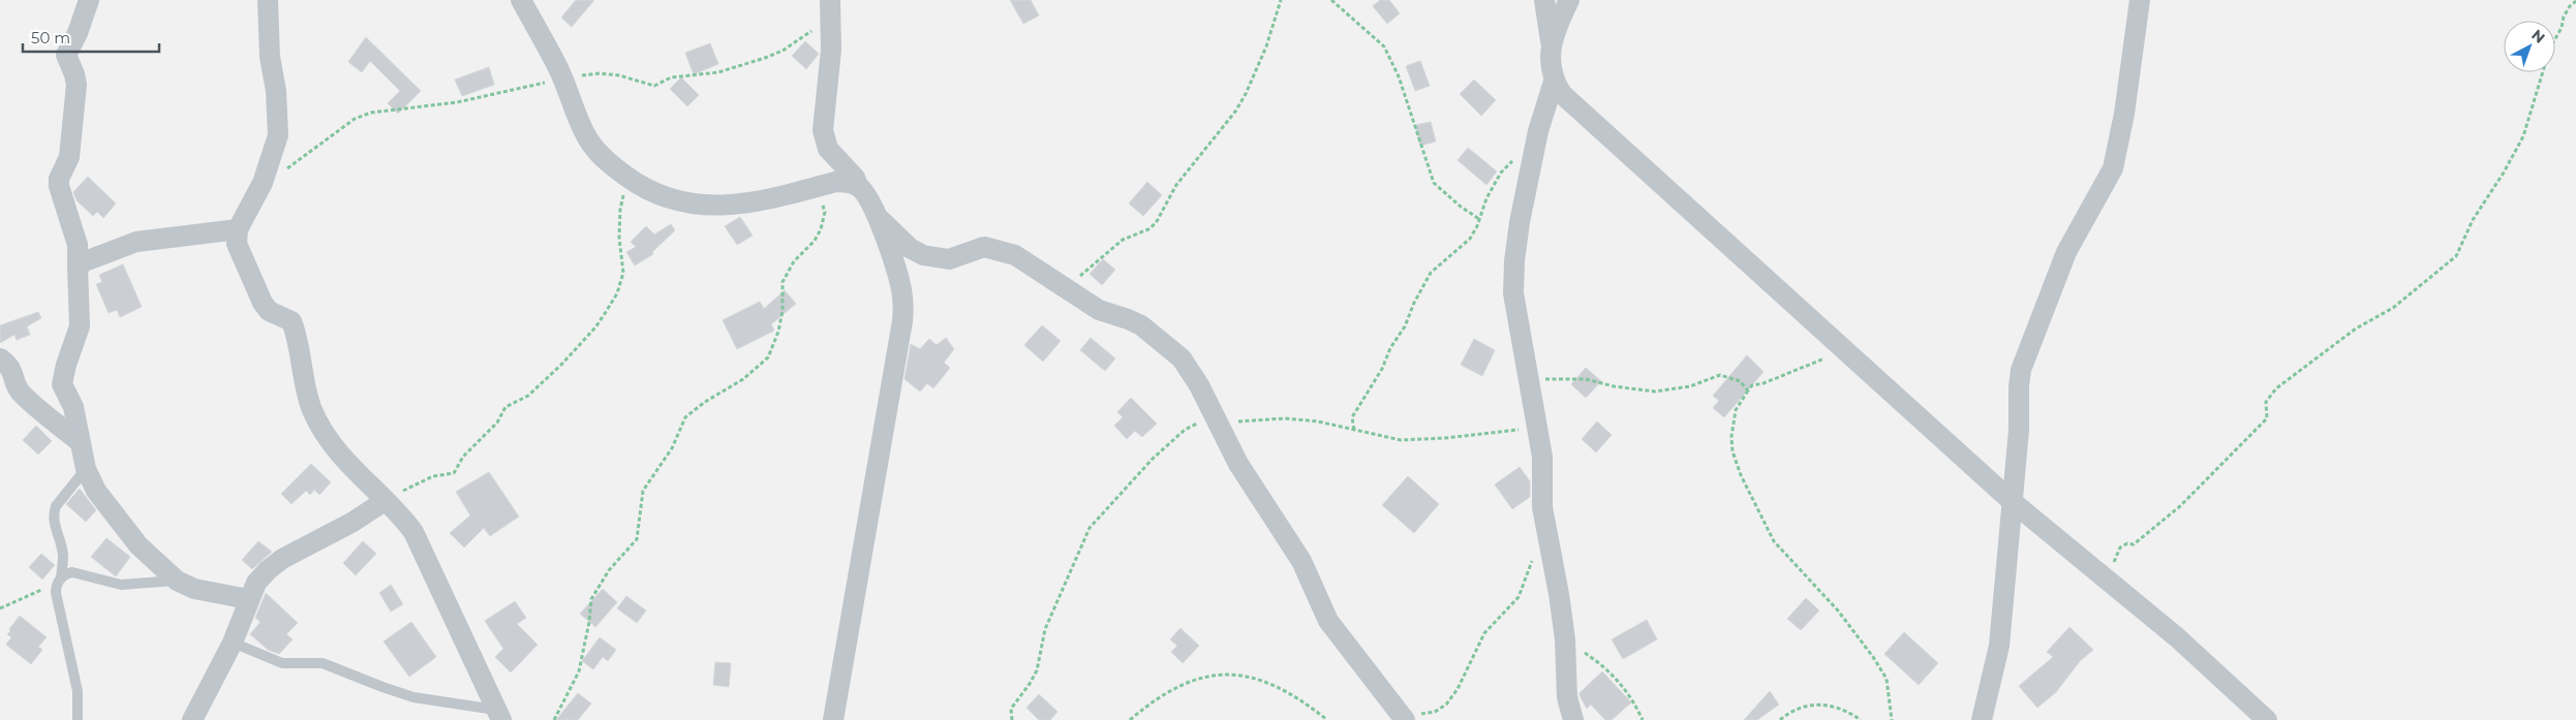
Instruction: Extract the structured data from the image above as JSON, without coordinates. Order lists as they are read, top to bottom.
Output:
{
  "scale_bar": "50 m",
  "north": "top right"
}
